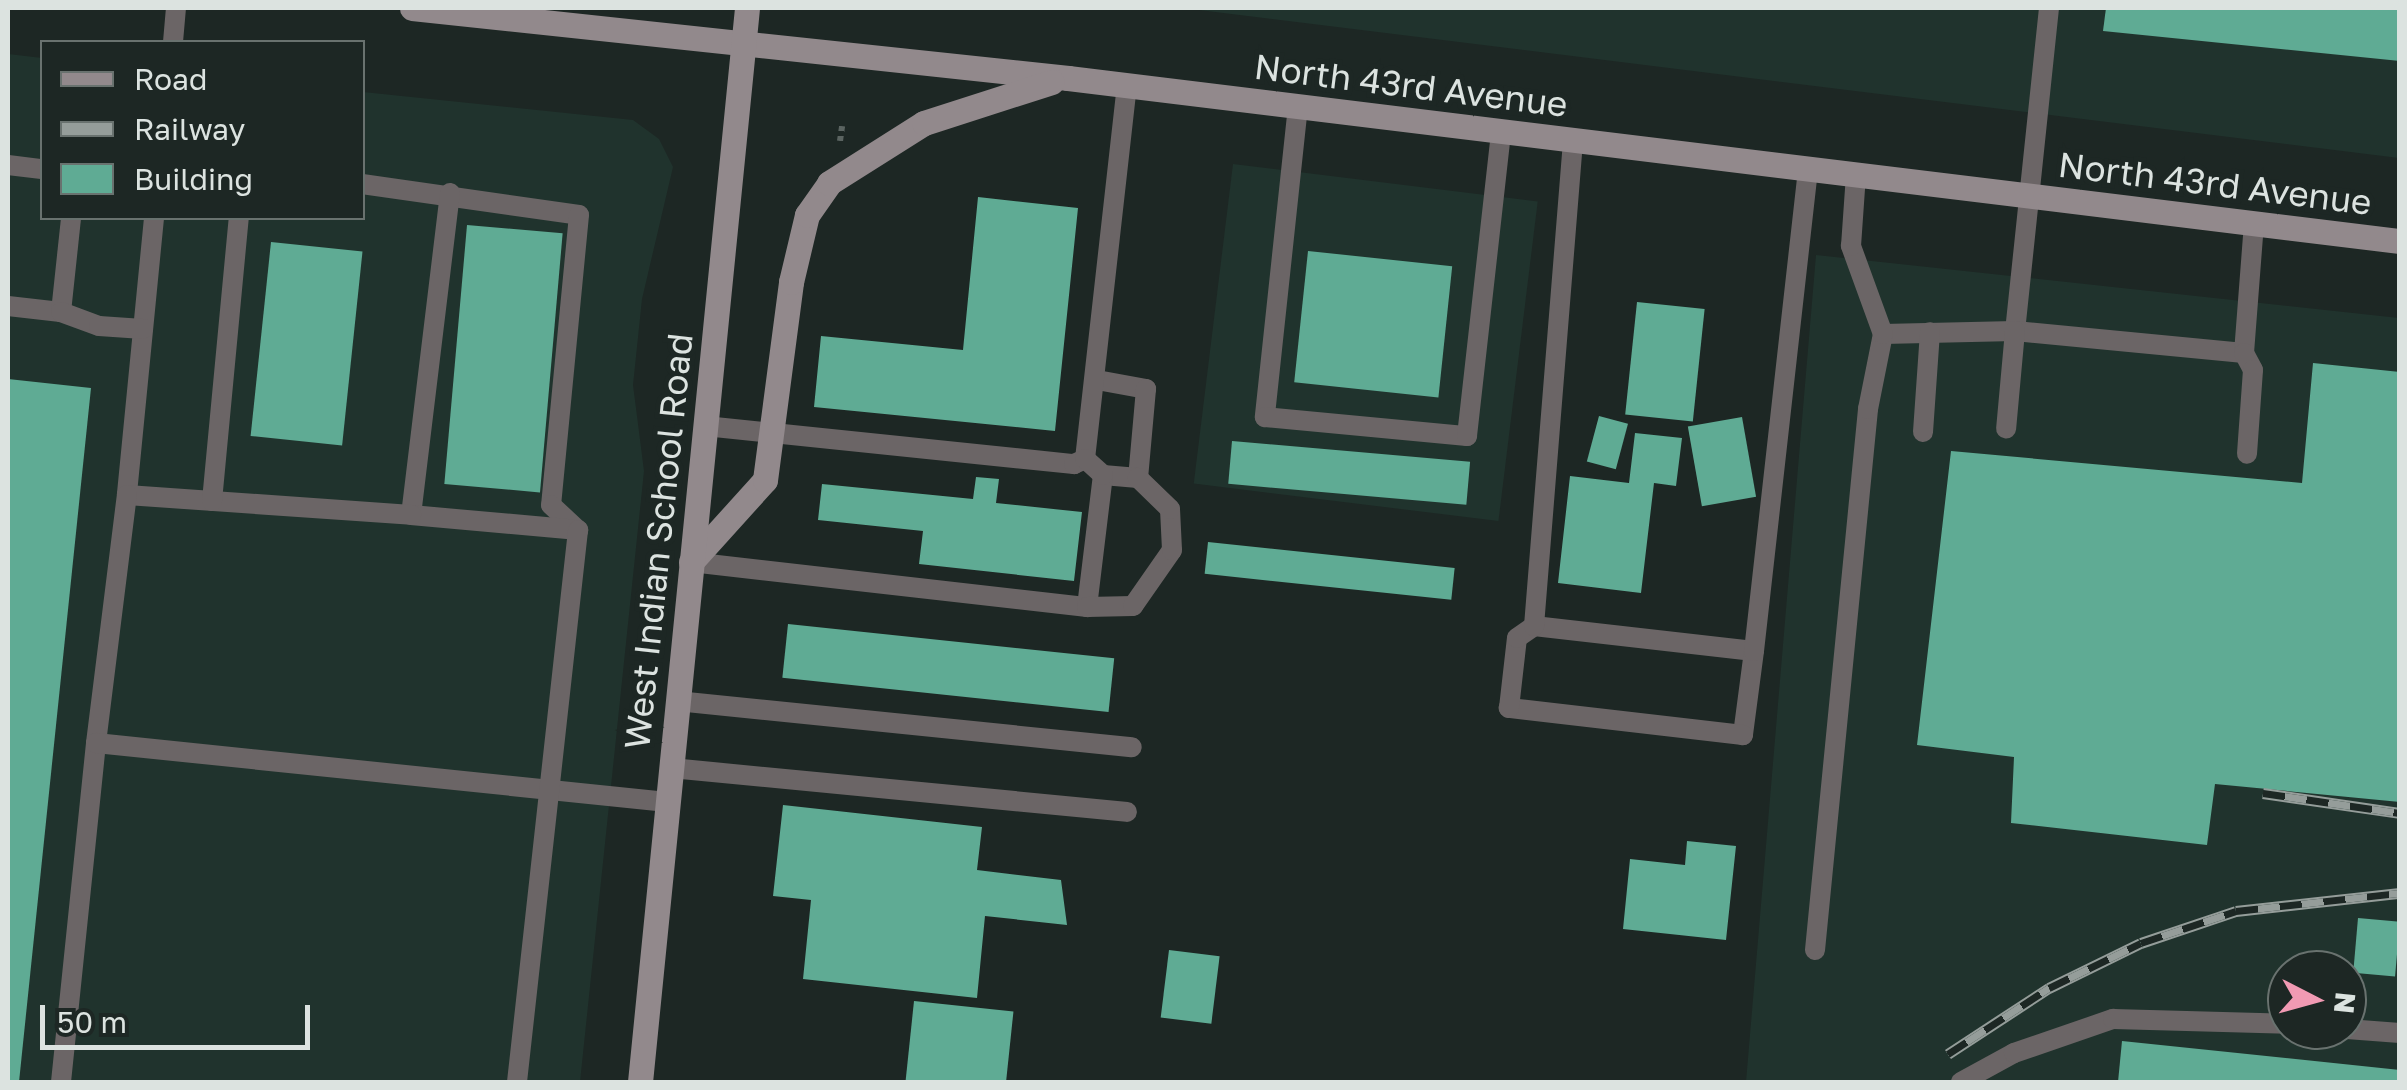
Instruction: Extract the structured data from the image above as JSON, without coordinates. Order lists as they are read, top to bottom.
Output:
{
  "streets": {
    "main road": ["North 43rd Avenue", "West Indian School Road"]
  },
  "crossings": [
    ["North 43rd Avenue", "West Indian School Road"]
  ],
  "legend": ["Road", "Railway", "Building"],
  "scale_bar": "50 m",
  "north": "right"
}
